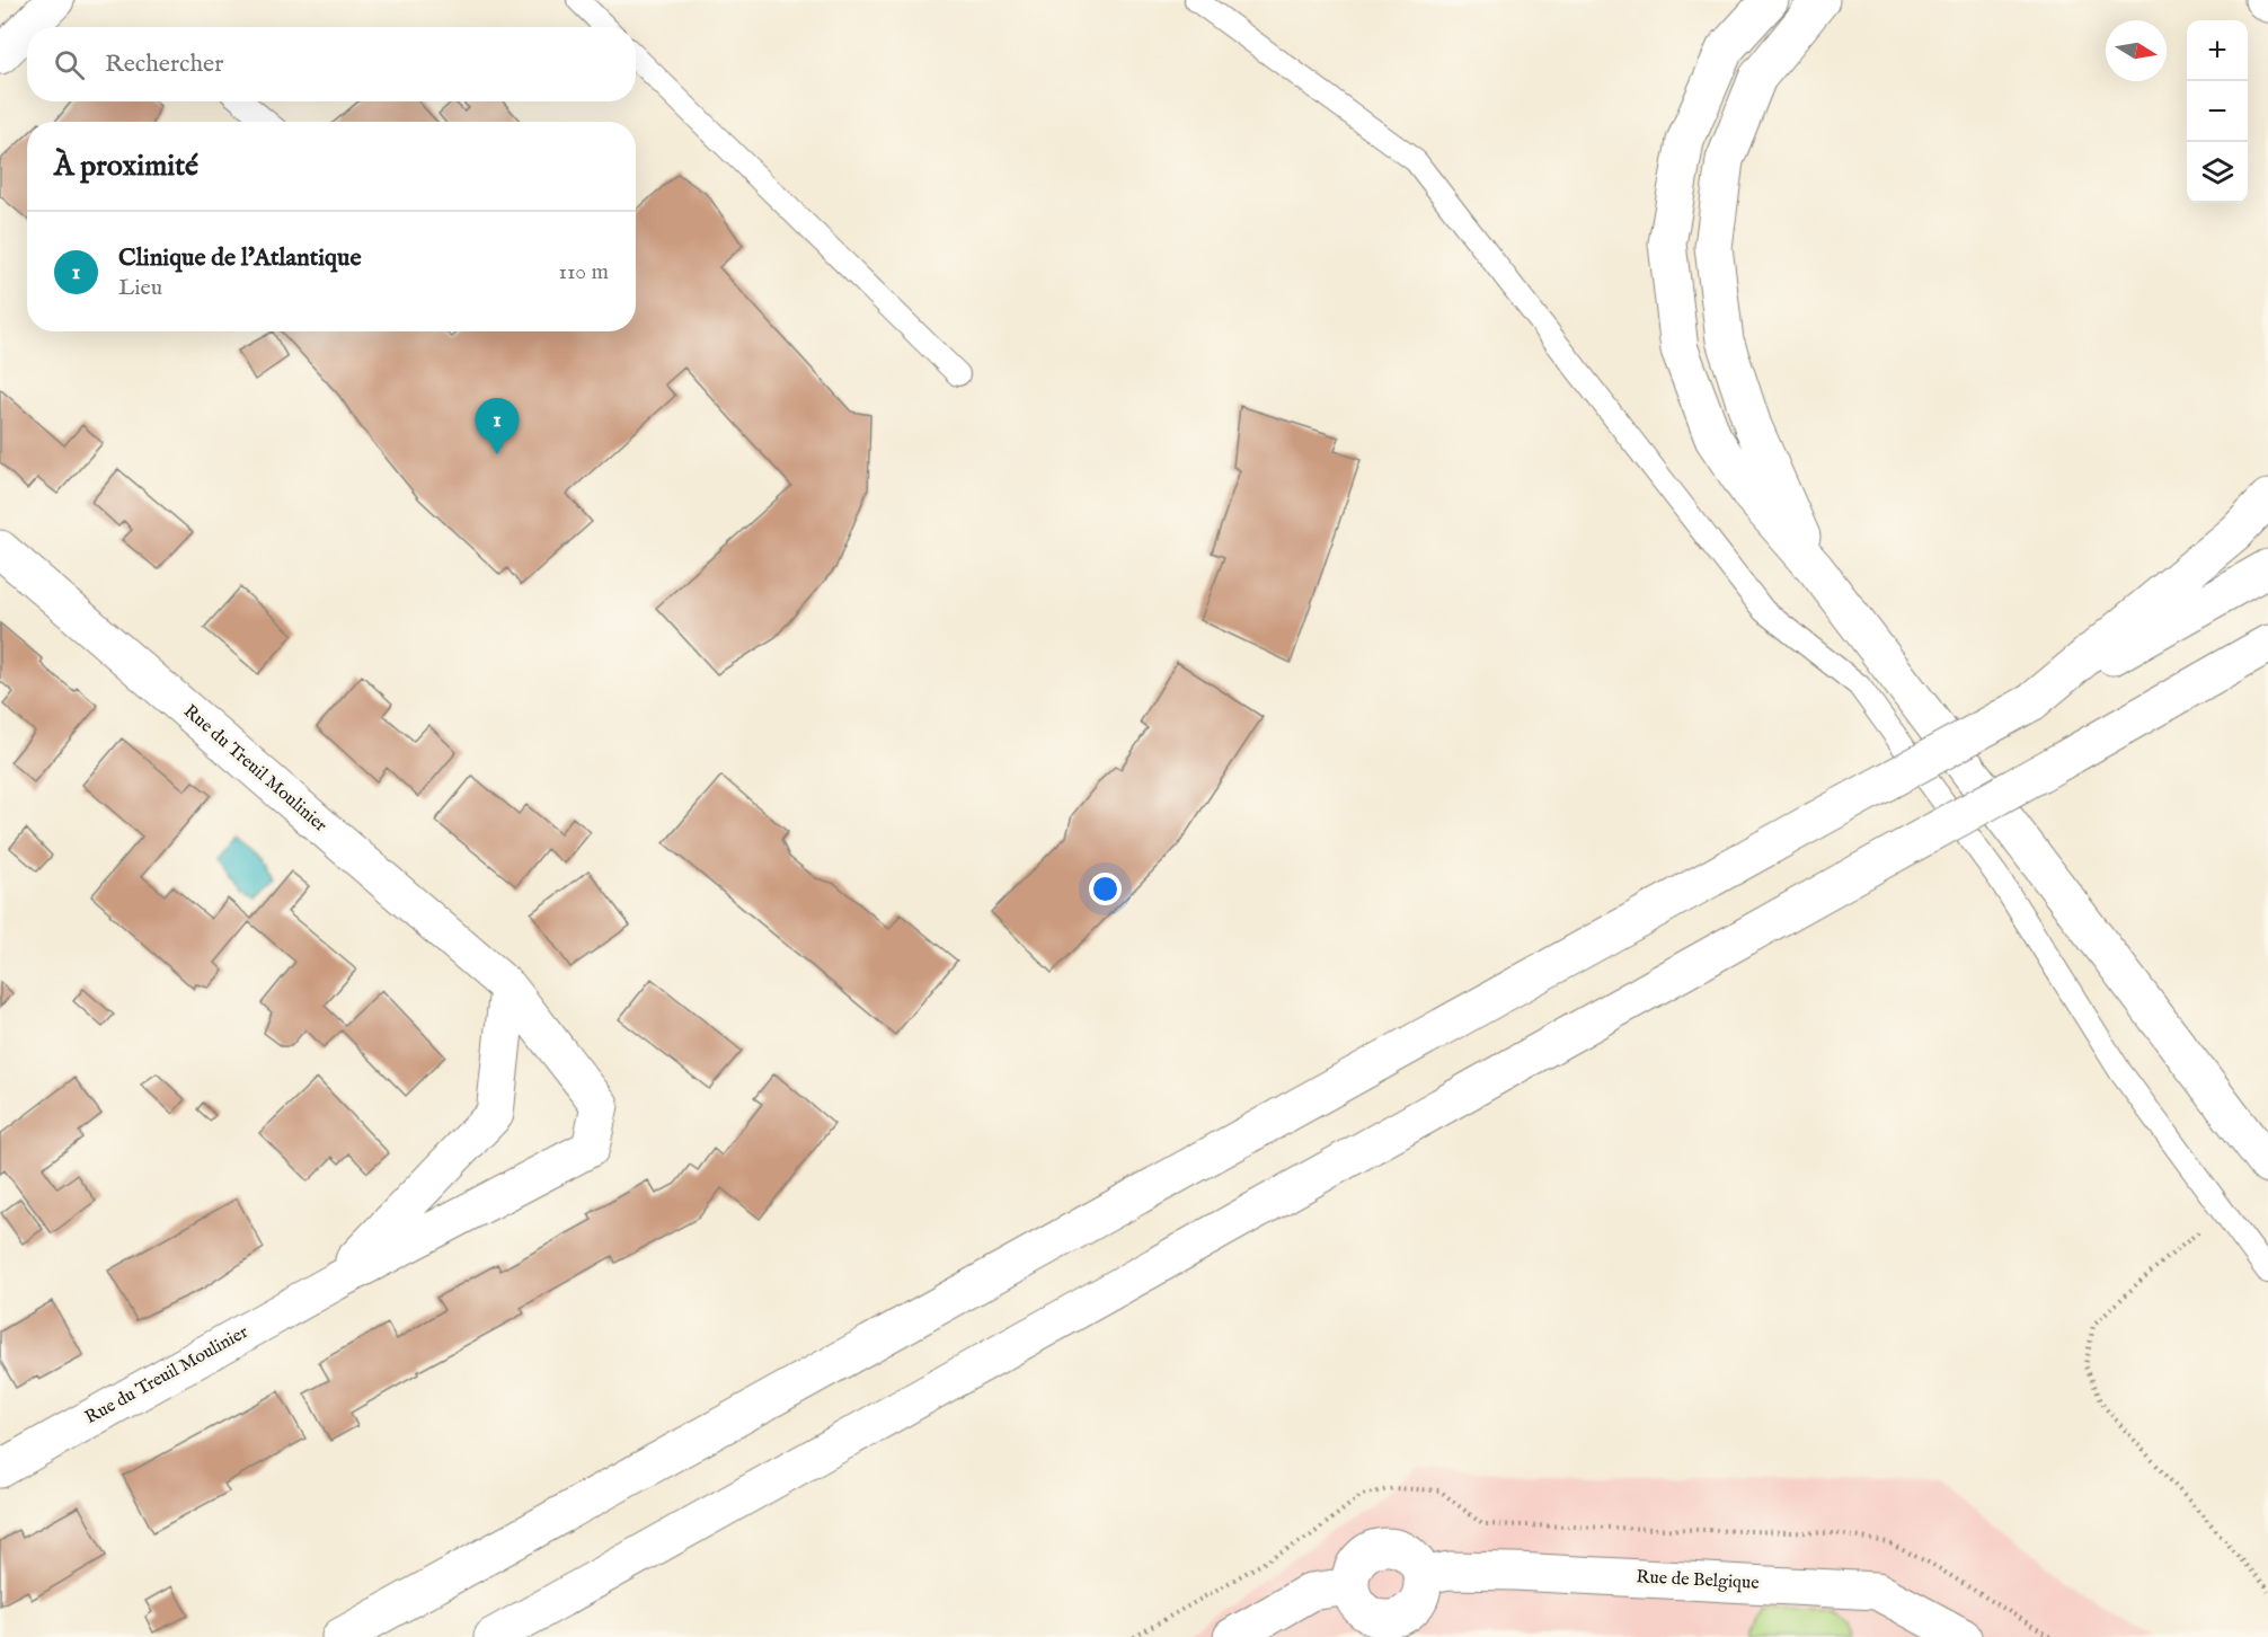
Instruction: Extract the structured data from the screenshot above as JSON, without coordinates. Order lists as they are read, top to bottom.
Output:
{
  "streets": {
    "main road": ["Rue du Treuil Moulinier", "Rue de Belgique"]
  },
  "north": "right",
  "page": {
    "map_buttons": ["+", "−"],
    "search": "Rechercher",
    "heading": "À proximité",
    "list": [
      {
        "mark": "1",
        "name": "Clinique de l'Atlantique",
        "note": "Lieu",
        "value": "110 m"
      }
    ],
    "pins": "1"
  }
}
